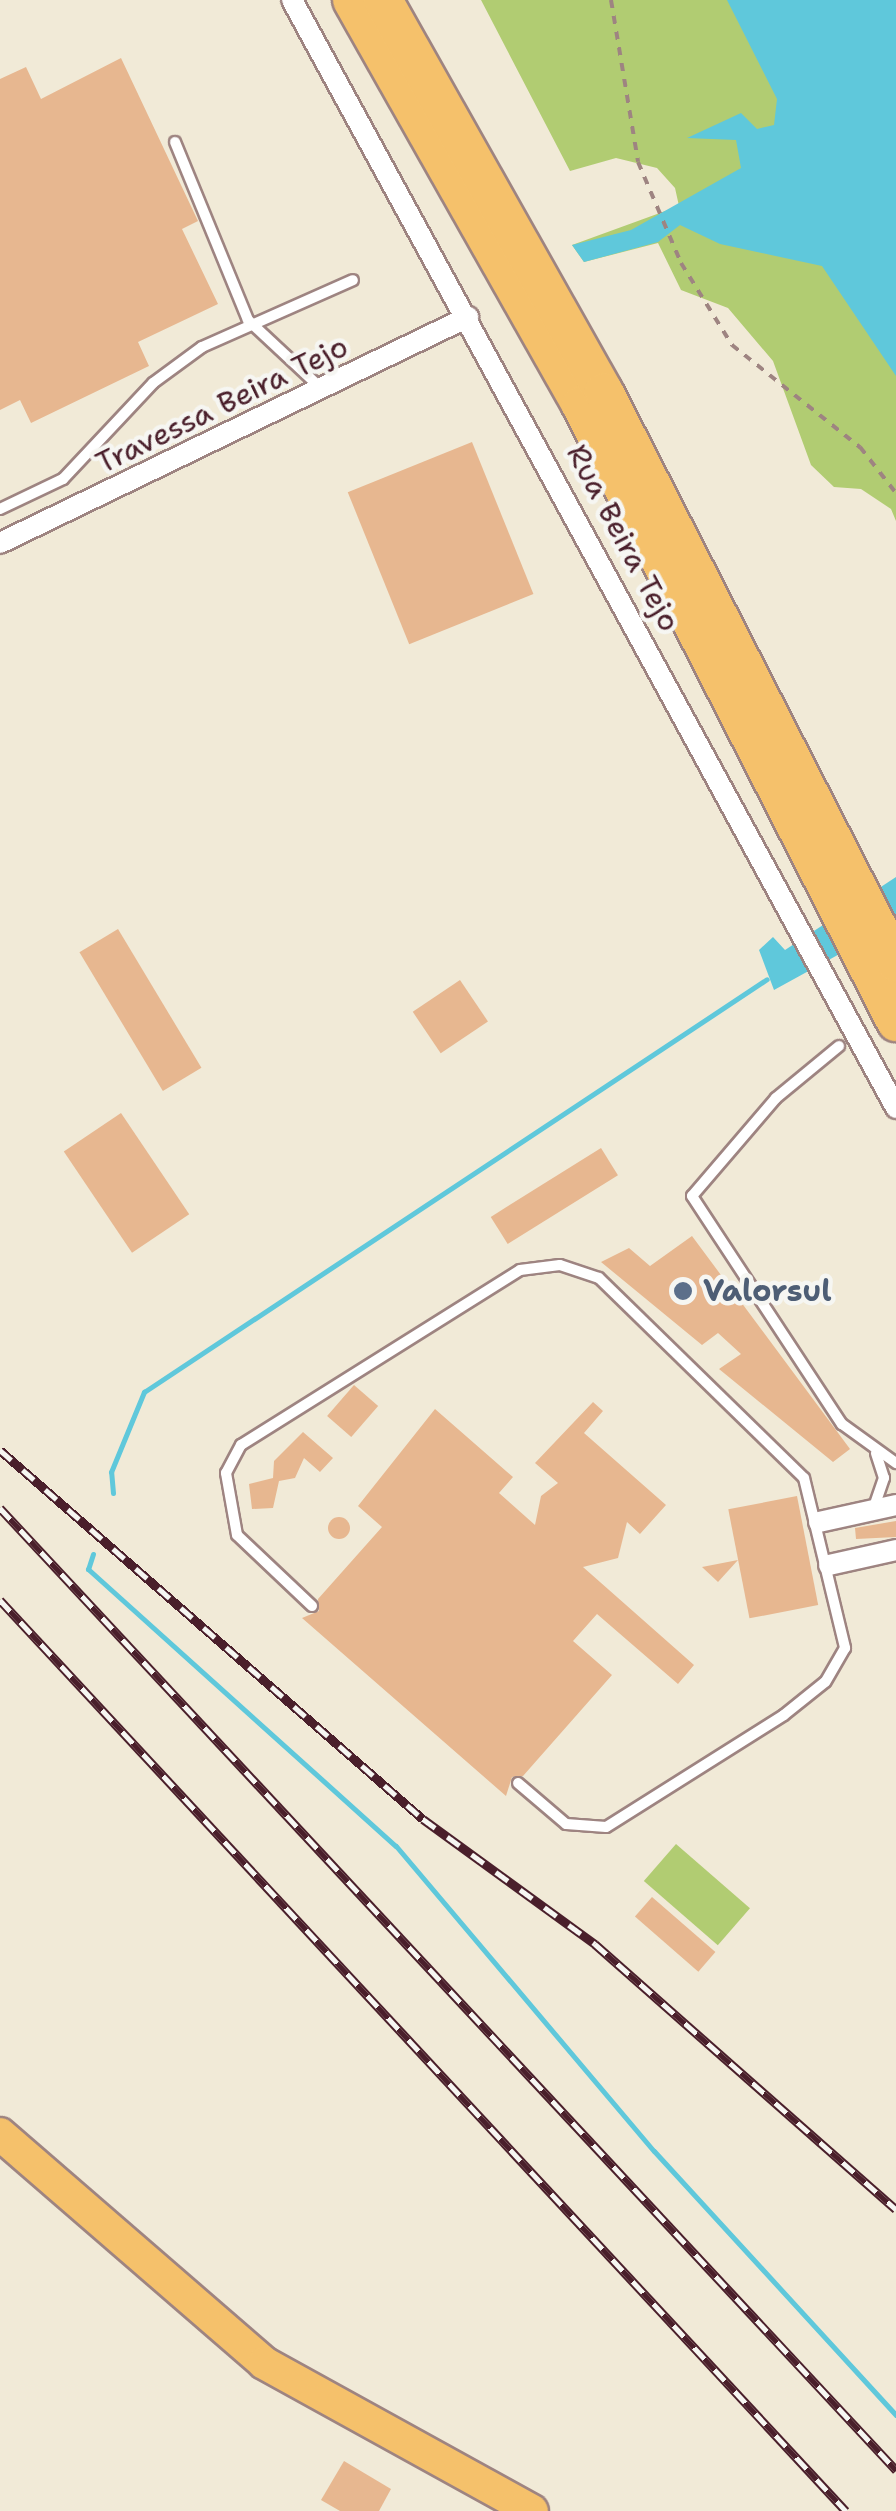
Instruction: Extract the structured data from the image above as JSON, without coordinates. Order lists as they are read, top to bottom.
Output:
{
  "streets": {
    "street": ["Travessa Beira Tejo", "Rua Beira Tejo"]
  },
  "crossings": [
    ["Travessa Beira Tejo", "Rua Beira Tejo"]
  ],
  "places": ["Valorsul"]
}
